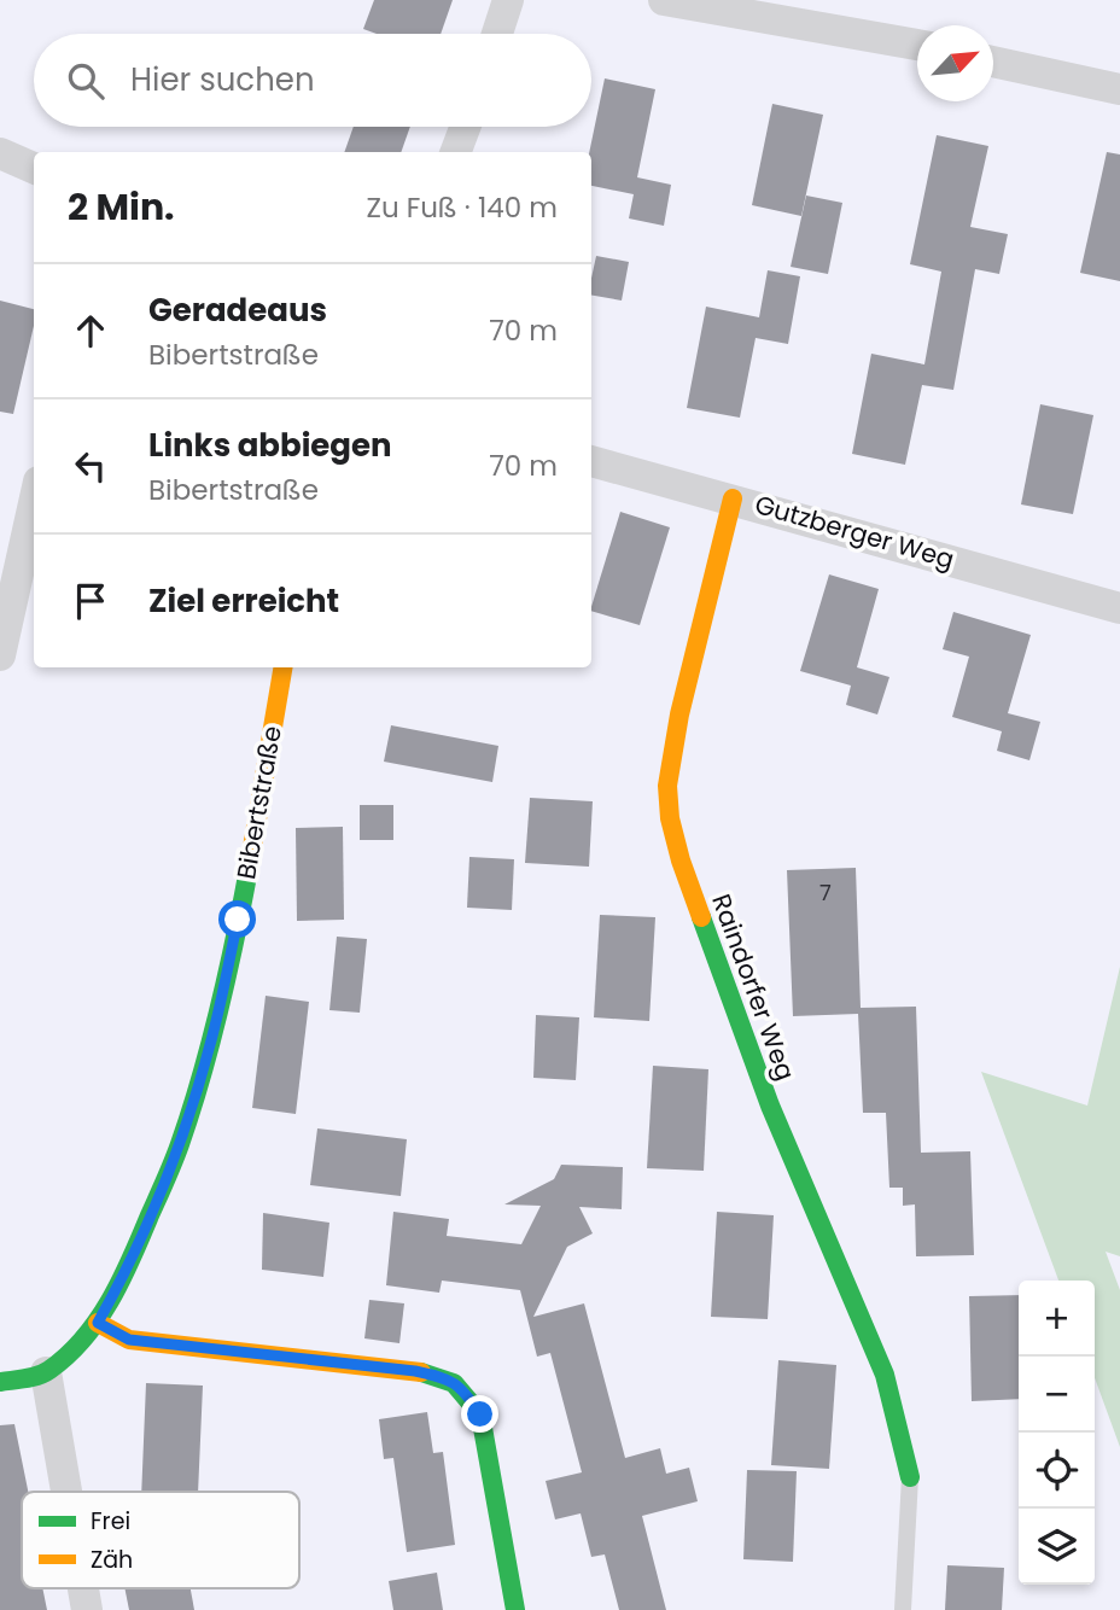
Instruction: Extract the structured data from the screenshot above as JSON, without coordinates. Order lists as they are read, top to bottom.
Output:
{
  "streets": {
    "street": ["Gutzberger Weg", "Bibertstraße", "Raindorfer Weg"]
  },
  "crossings": [
    ["Gutzberger Weg", "Raindorfer Weg"]
  ],
  "house_numbers": ["7"],
  "legend": ["Frei", "Zäh"],
  "north": "top right",
  "page": {
    "search": "Hier suchen",
    "heading": ["2 Min.", "Zu Fuß · 140 m"],
    "list": [
      ["Geradeaus", "Bibertstraße", "70 m"],
      ["Links abbiegen", "Bibertstraße", "70 m"],
      "Ziel erreicht"
    ],
    "map_buttons": ["+", "−"]
  }
}
